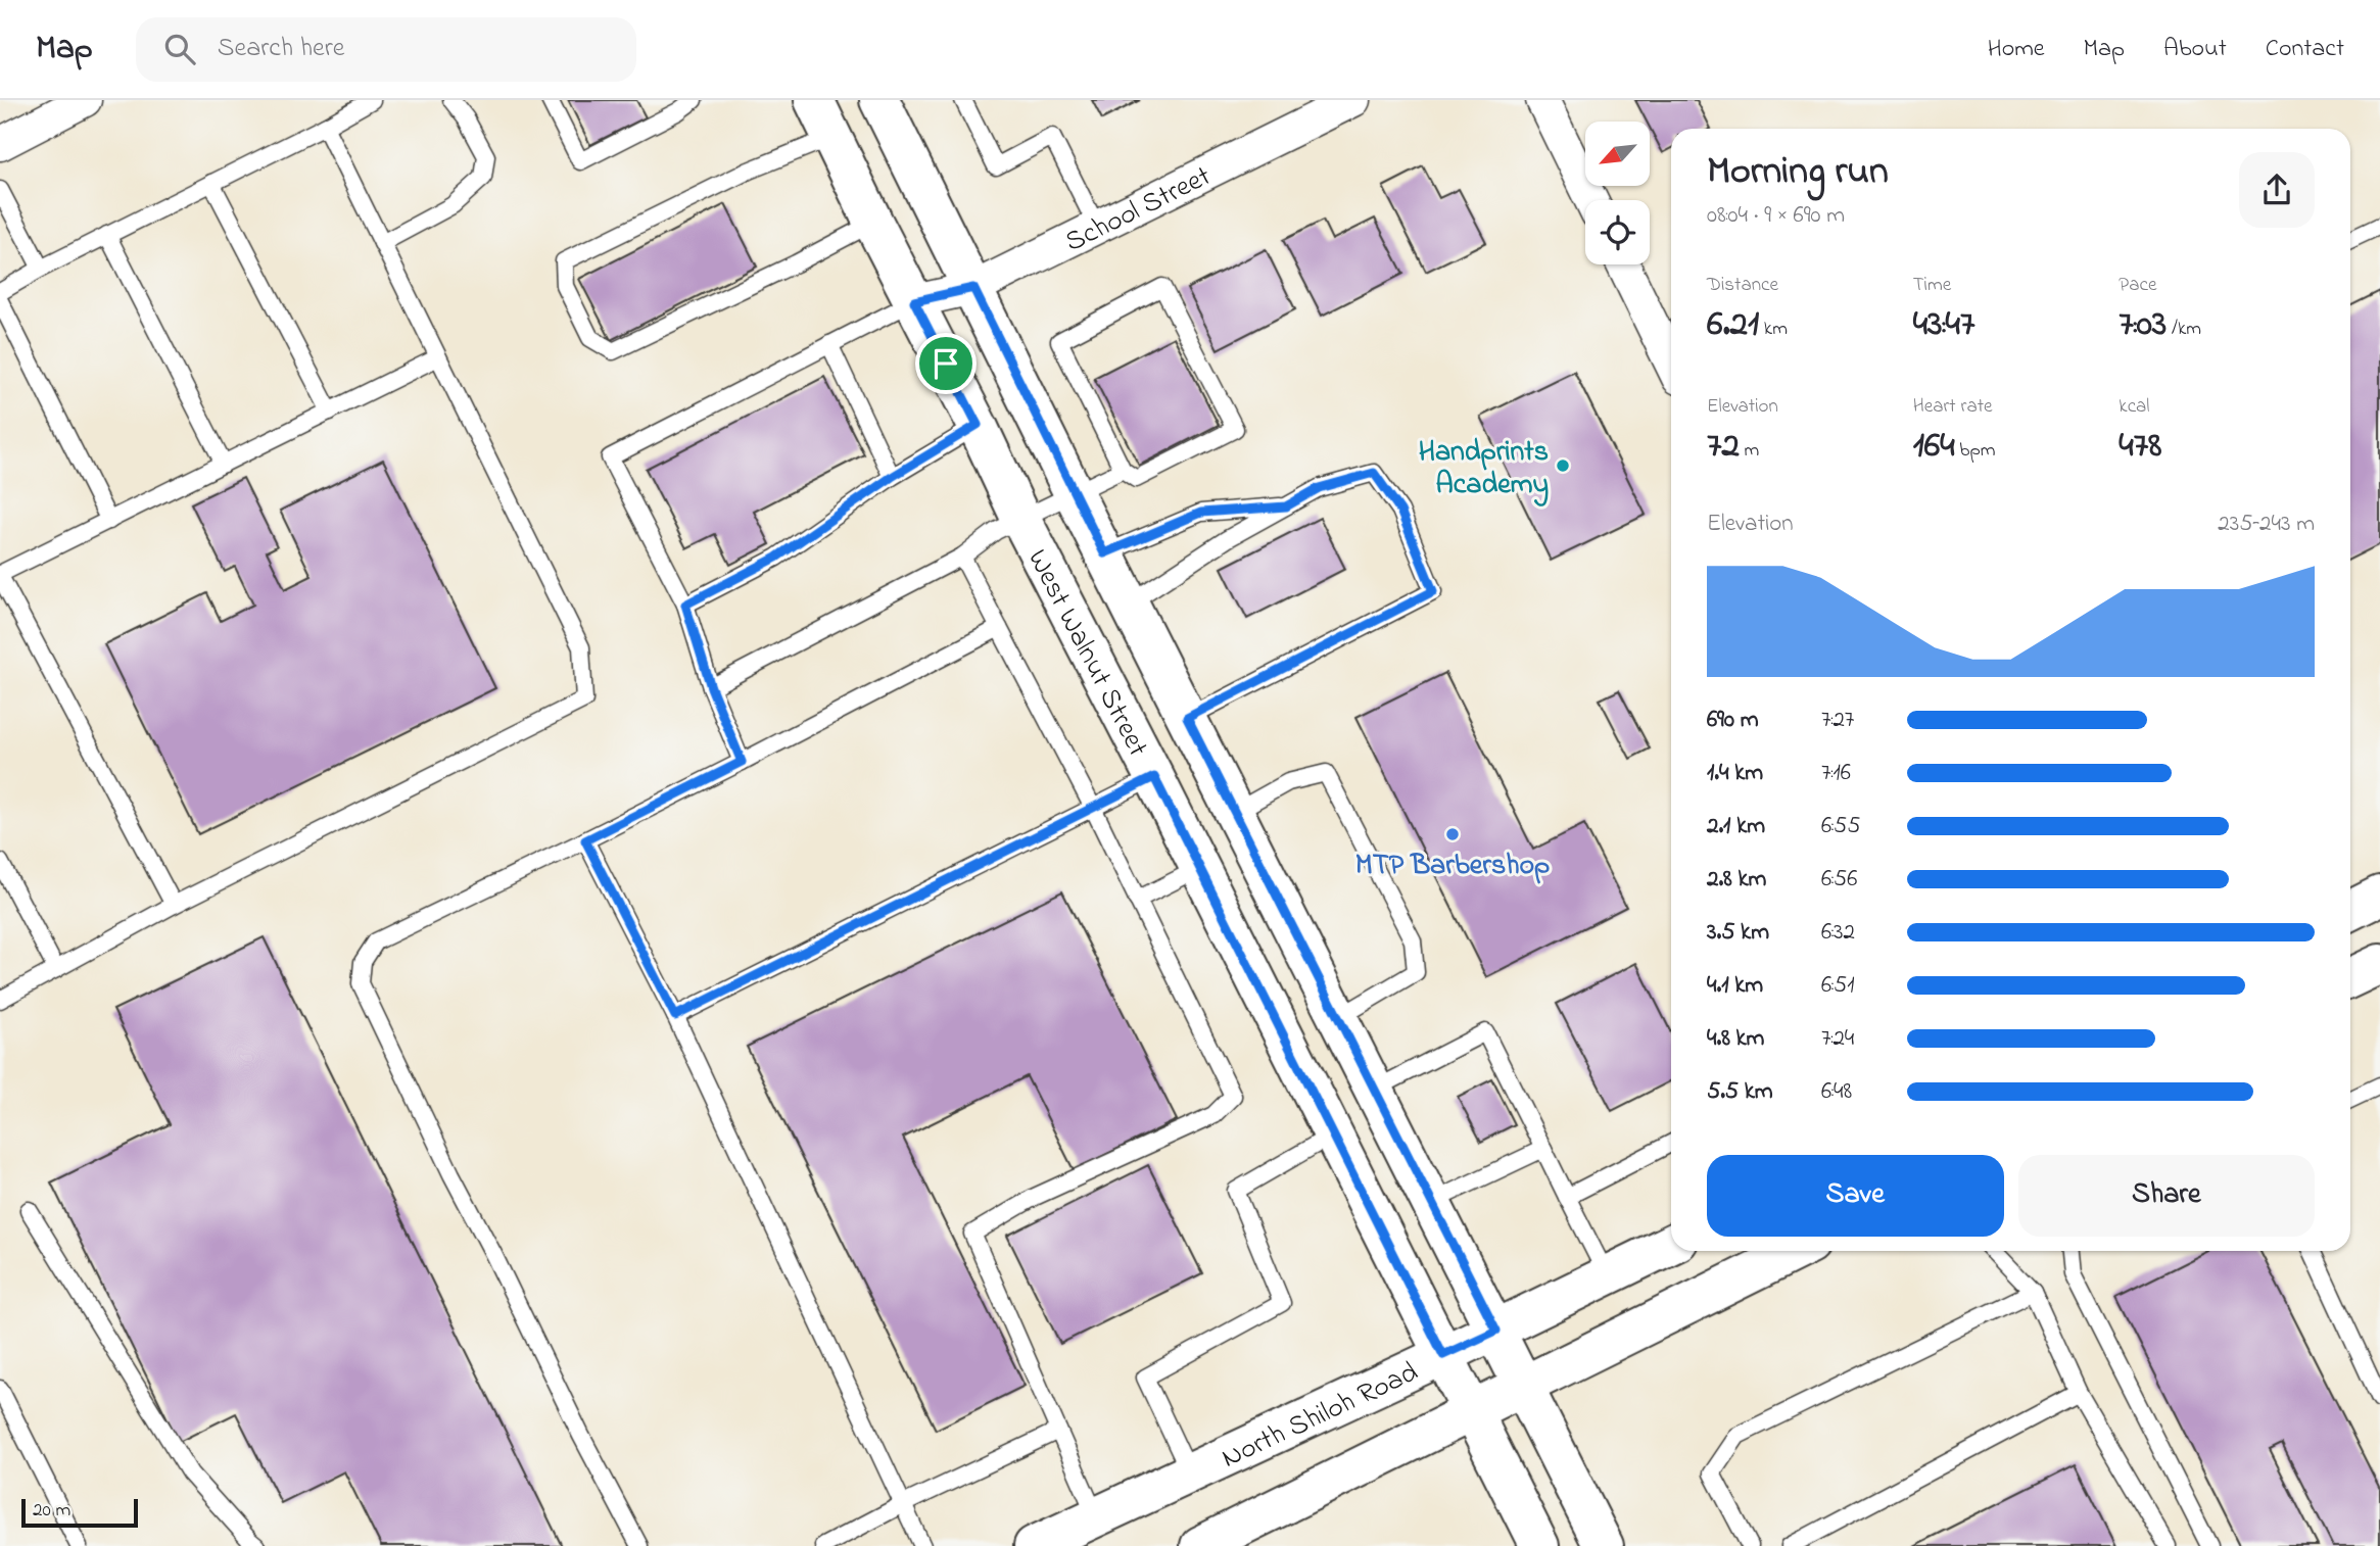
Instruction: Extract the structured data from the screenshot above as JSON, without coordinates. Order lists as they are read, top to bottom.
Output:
{
  "streets": {
    "main road": ["West Walnut Street", "North Shiloh Road"],
    "street": ["School Street"]
  },
  "crossings": [
    ["School Street", "West Walnut Street"],
    ["West Walnut Street", "North Shiloh Road"]
  ],
  "places": ["Handprints Academy", "MTP Barbershop"],
  "scale_bar": "20 m",
  "north": "bottom left",
  "page": {
    "header": "Map",
    "search": "Search here",
    "nav": [
      "Home",
      "Map",
      "About",
      "Contact"
    ],
    "heading": ["Morning run", "08:04 · 9 × 690 m"],
    "stats": [
      ["Distance", "6.21 km"],
      ["Time", "43:47"],
      ["Pace", "7:03 /km"],
      ["Elevation", "72 m"],
      ["Heart rate", "164 bpm"],
      ["kcal", "478"]
    ],
    "chart": ["Elevation", "235–243 m"],
    "list": [
      {
        "name": "690 m",
        "note": "7:27"
      },
      {
        "name": "1.4 km",
        "note": "7:16"
      },
      {
        "name": "2.1 km",
        "note": "6:55"
      },
      {
        "name": "2.8 km",
        "note": "6:56"
      },
      {
        "name": "3.5 km",
        "note": "6:32"
      },
      {
        "name": "4.1 km",
        "note": "6:51"
      },
      {
        "name": "4.8 km",
        "note": "7:24"
      },
      {
        "name": "5.5 km",
        "note": "6:48"
      }
    ],
    "buttons": ["Save", "Share"],
    "scale": "20 m"
  }
}
